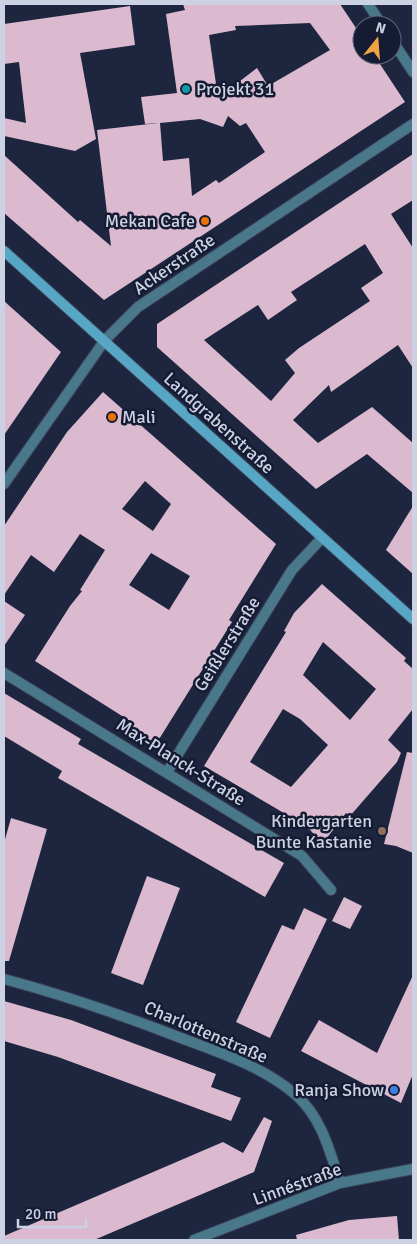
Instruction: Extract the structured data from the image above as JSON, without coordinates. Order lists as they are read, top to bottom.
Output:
{
  "streets": {
    "main road": ["Landgrabenstraße"],
    "street": [
      "Ackerstraße",
      "Geißlerstraße",
      "Max-Planck-Straße",
      "Charlottenstraße",
      "Linnéstraße"
    ]
  },
  "crossings": [
    ["Ackerstraße", "Landgrabenstraße"],
    ["Landgrabenstraße", "Geißlerstraße"],
    ["Geißlerstraße", "Max-Planck-Straße"],
    ["Charlottenstraße", "Linnéstraße"]
  ],
  "places": [
    "Projekt 31",
    "Mekan Cafe",
    "Mali",
    "Kindergarten Bunte Kastanie",
    "Ranja Show"
  ],
  "scale_bar": "20 m",
  "north": "top"
}
